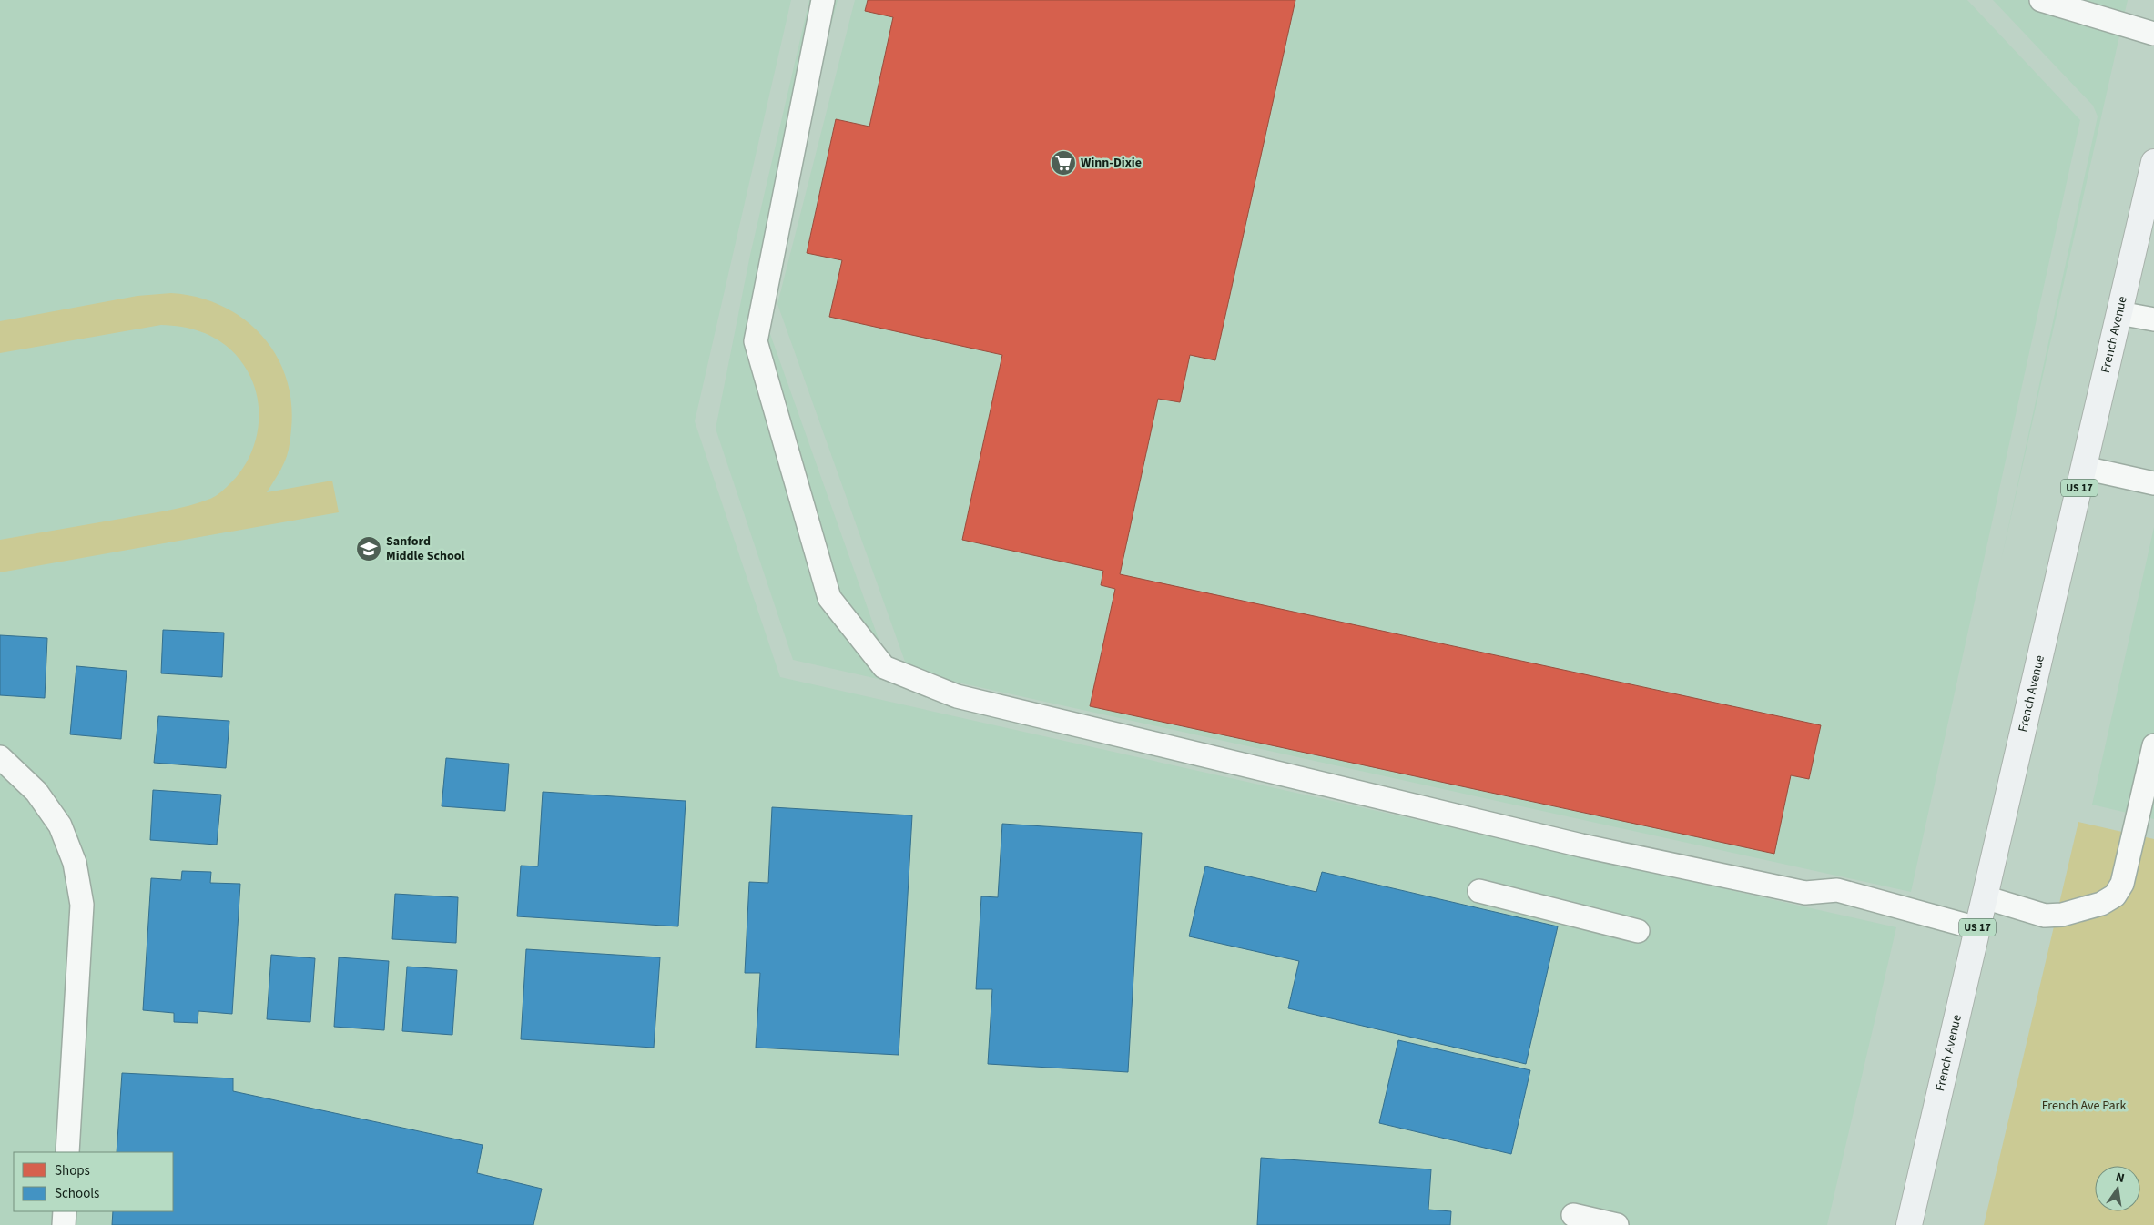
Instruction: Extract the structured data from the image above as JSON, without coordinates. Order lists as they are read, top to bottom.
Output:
{
  "streets": {
    "main road": ["French Avenue", "US 17"]
  },
  "parks": ["French Ave Park"],
  "places": {
    "supermarket": ["Winn-Dixie"],
    "school or university": ["Sanford Middle School"]
  },
  "legend": ["Shops", "Schools"],
  "north": "top"
}
